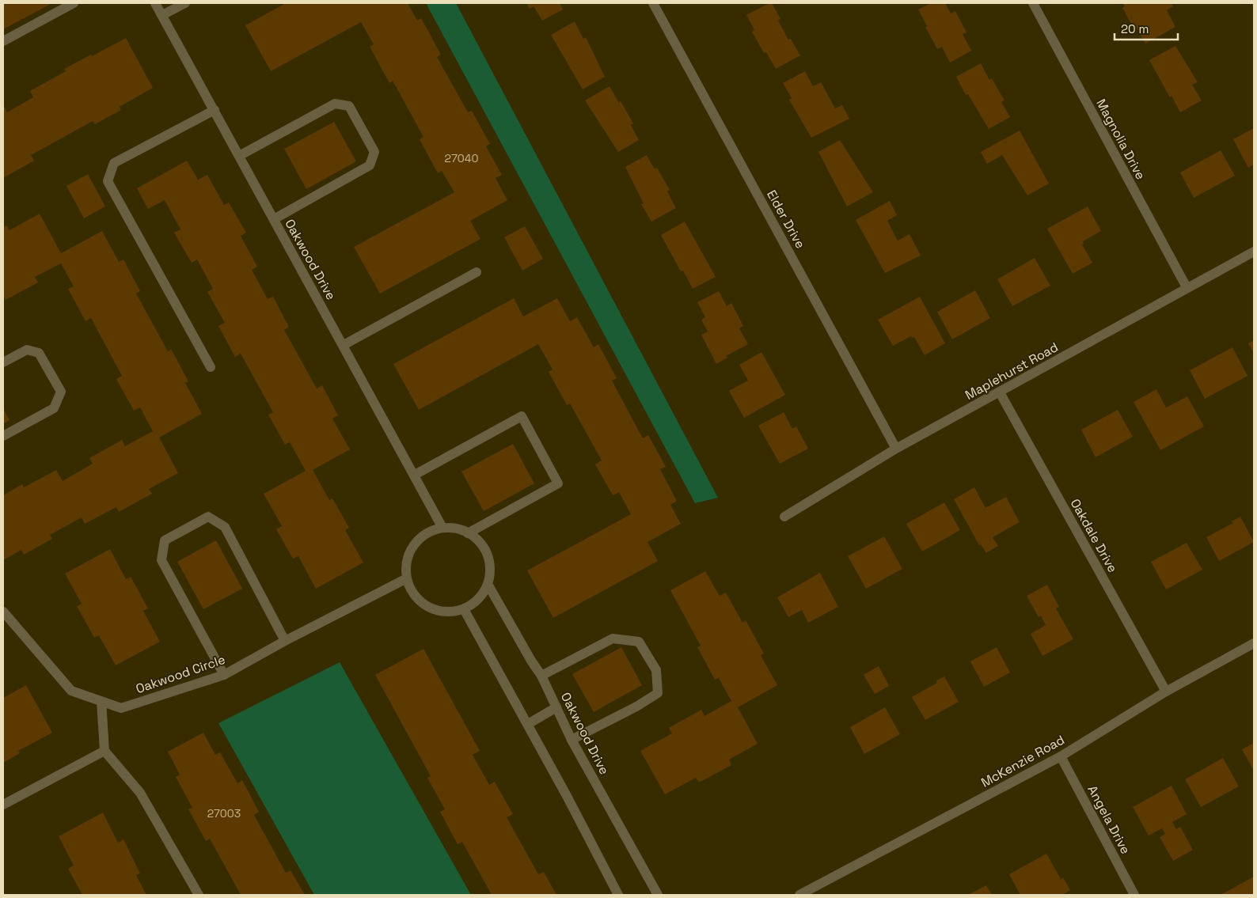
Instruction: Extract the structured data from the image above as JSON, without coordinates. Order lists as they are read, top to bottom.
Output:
{
  "streets": {
    "street": [
      "Magnolia Drive",
      "Elder Drive",
      "Oakwood Drive",
      "Maplehurst Road",
      "Oakdale Drive",
      "Oakwood Circle",
      "McKenzie Road",
      "Angela Drive"
    ]
  },
  "crossings": [
    ["Magnolia Drive", "Maplehurst Road"],
    ["Elder Drive", "Maplehurst Road"],
    ["Oakwood Drive", "Oakwood Circle"],
    ["Maplehurst Road", "Oakdale Drive"],
    ["Oakdale Drive", "McKenzie Road"],
    ["McKenzie Road", "Angela Drive"]
  ],
  "house_numbers": ["27040", "27003"],
  "scale_bar": "20 m"
}
